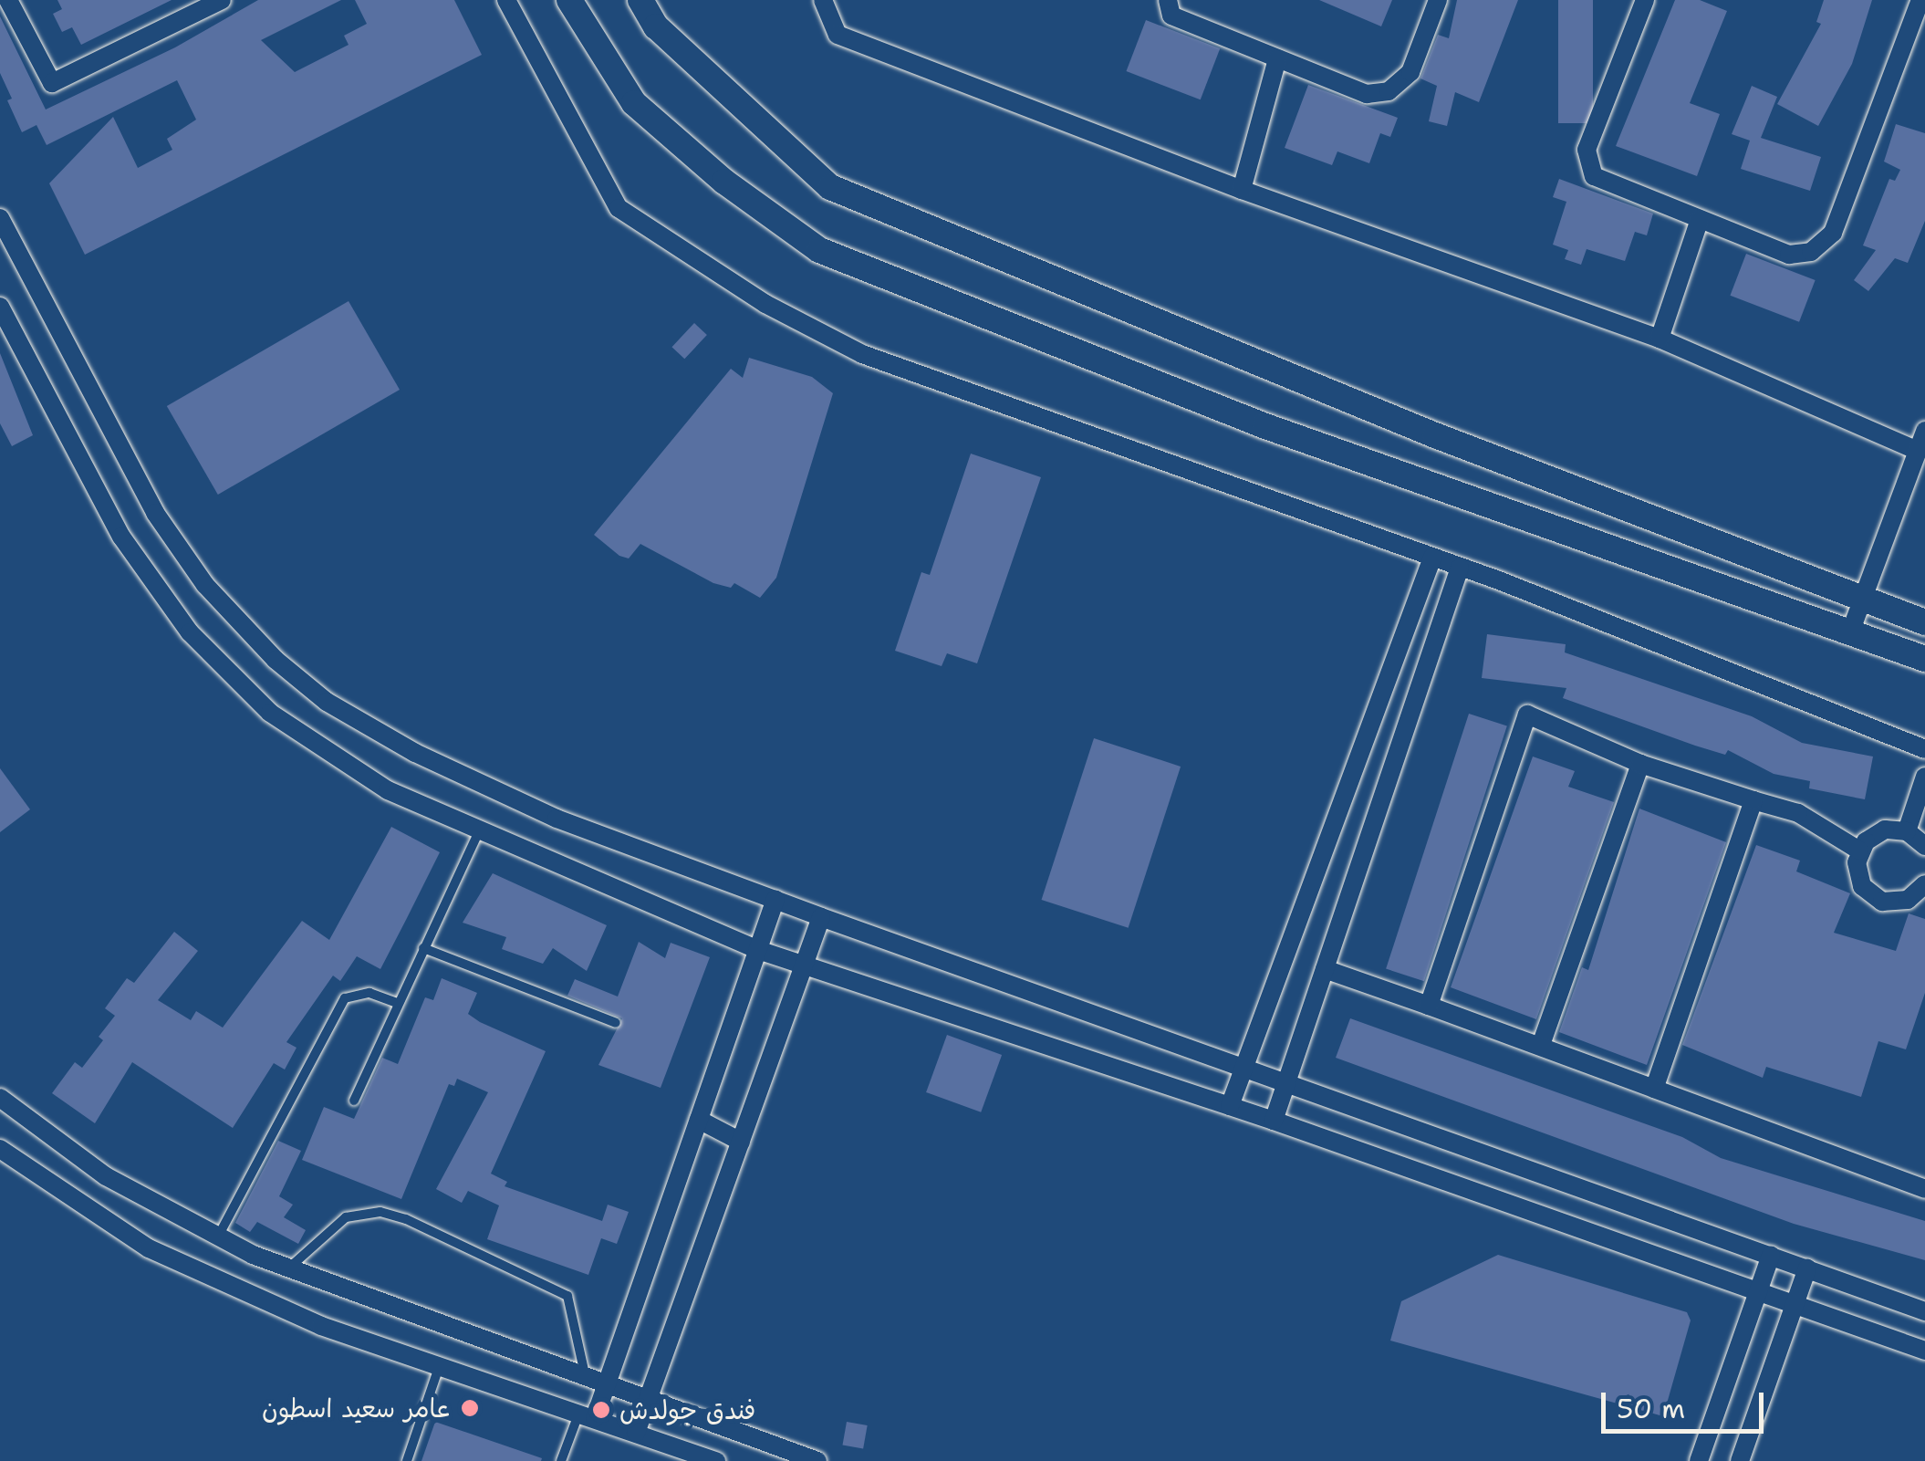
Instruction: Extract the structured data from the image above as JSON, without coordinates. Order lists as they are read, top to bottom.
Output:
{
  "places": ["عامر سعيد اسطون", "فندق جولدش"],
  "scale_bar": "50 m"
}
